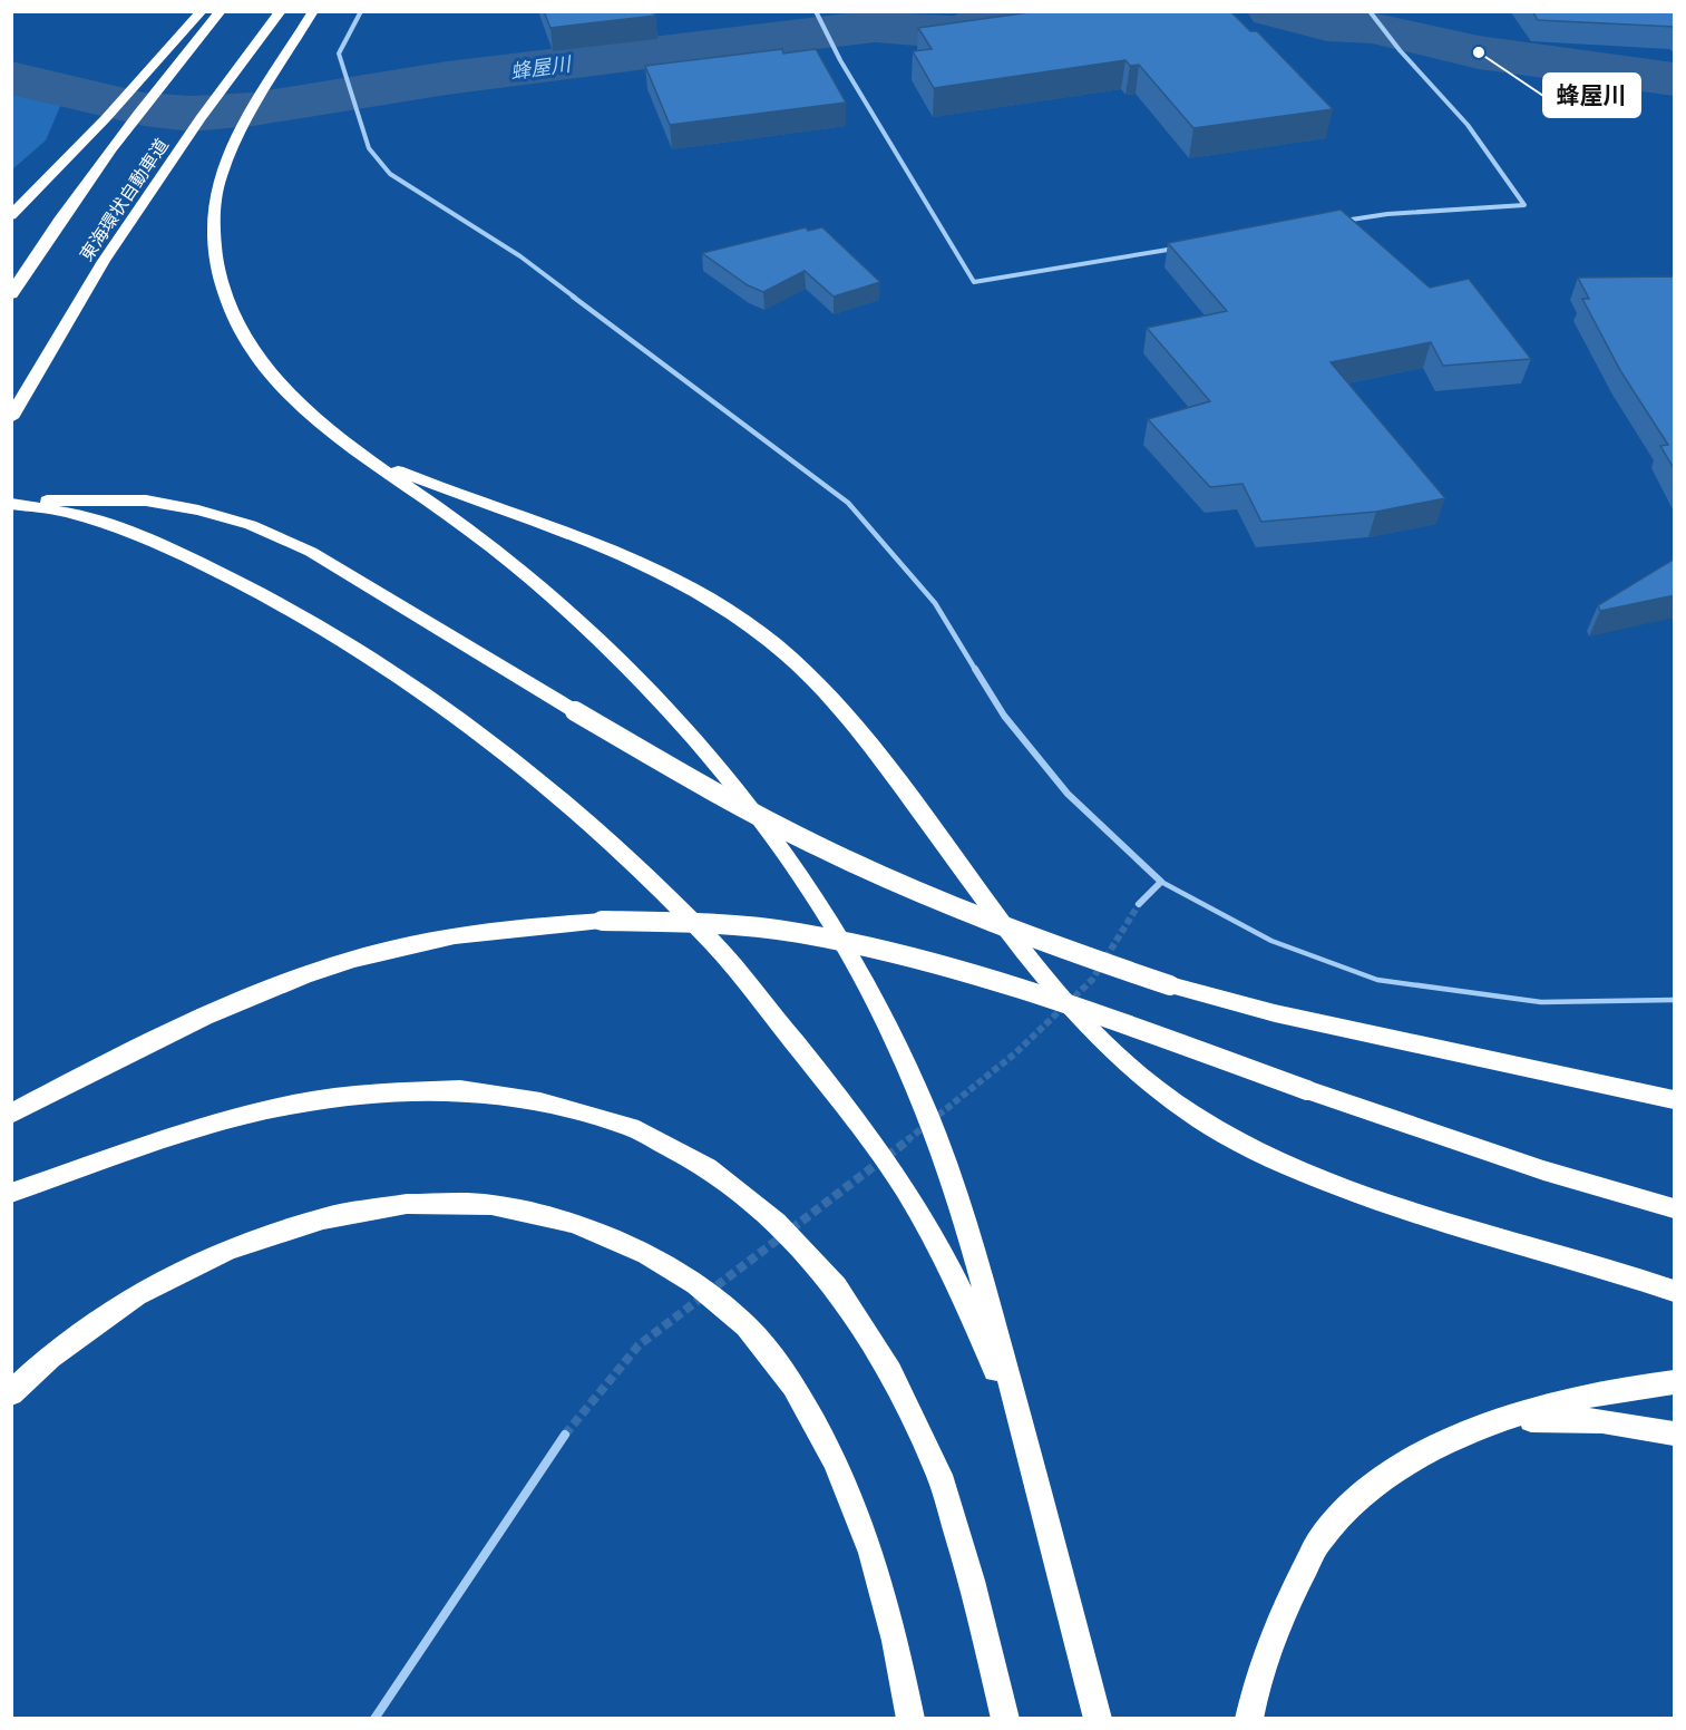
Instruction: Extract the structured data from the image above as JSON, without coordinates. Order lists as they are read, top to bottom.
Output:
{
  "streets": {
    "highway": ["東海環状自動車道"]
  },
  "water": ["蜂屋川"],
  "places": ["蜂屋川"]
}
